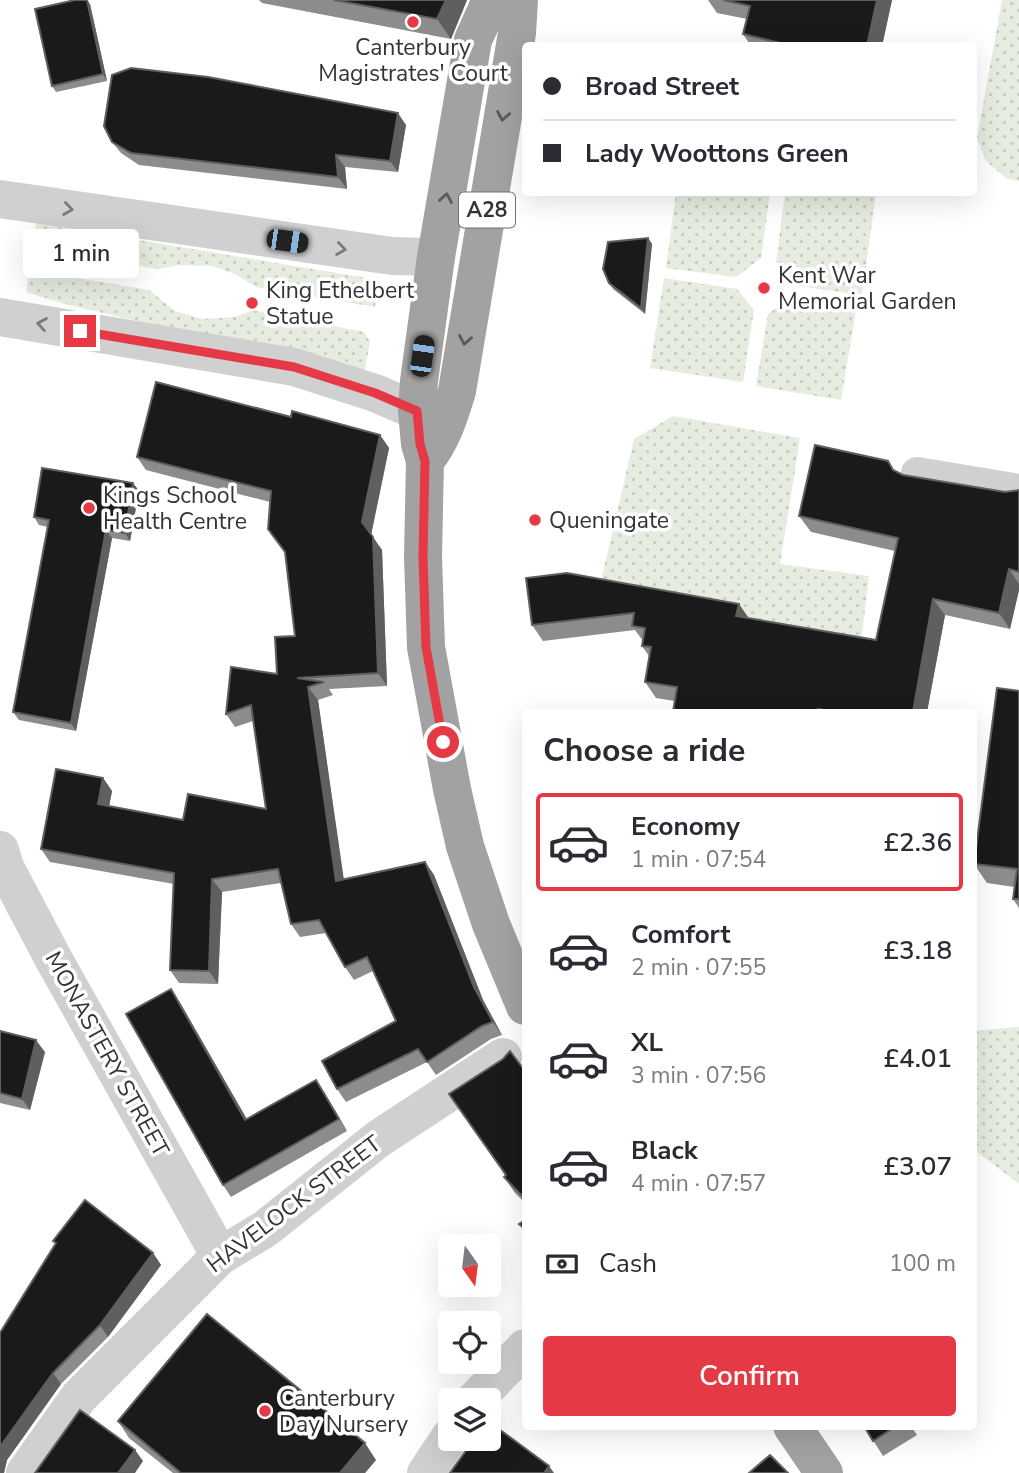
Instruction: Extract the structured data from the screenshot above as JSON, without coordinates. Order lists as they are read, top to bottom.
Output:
{
  "streets": {
    "highway": ["A28"],
    "street": ["MONASTERY STREET", "HAVELOCK STREET"]
  },
  "crossings": [
    ["MONASTERY STREET", "HAVELOCK STREET"]
  ],
  "places": [
    "Canterbury Magistrates' Court",
    "Kent War Memorial Garden",
    "King Ethelbert Statue",
    "Kings School Health Centre",
    "Queningate",
    "Canterbury Day Nursery"
  ],
  "north": "bottom",
  "page": {
    "banner": ["Broad Street", "Lady Woottons Green"],
    "bubble": "1 min",
    "heading": "Choose a ride",
    "list": [
      {
        "name": "Economy",
        "note": "1 min · 07:54",
        "value": "£2.36"
      },
      {
        "name": "Comfort",
        "note": "2 min · 07:55",
        "value": "£3.18"
      },
      {
        "name": "XL",
        "note": "3 min · 07:56",
        "value": "£4.01"
      },
      {
        "name": "Black",
        "note": "4 min · 07:57",
        "value": "£3.07"
      }
    ],
    "pay": ["Cash", "100 m"],
    "buttons": "Confirm"
  }
}
